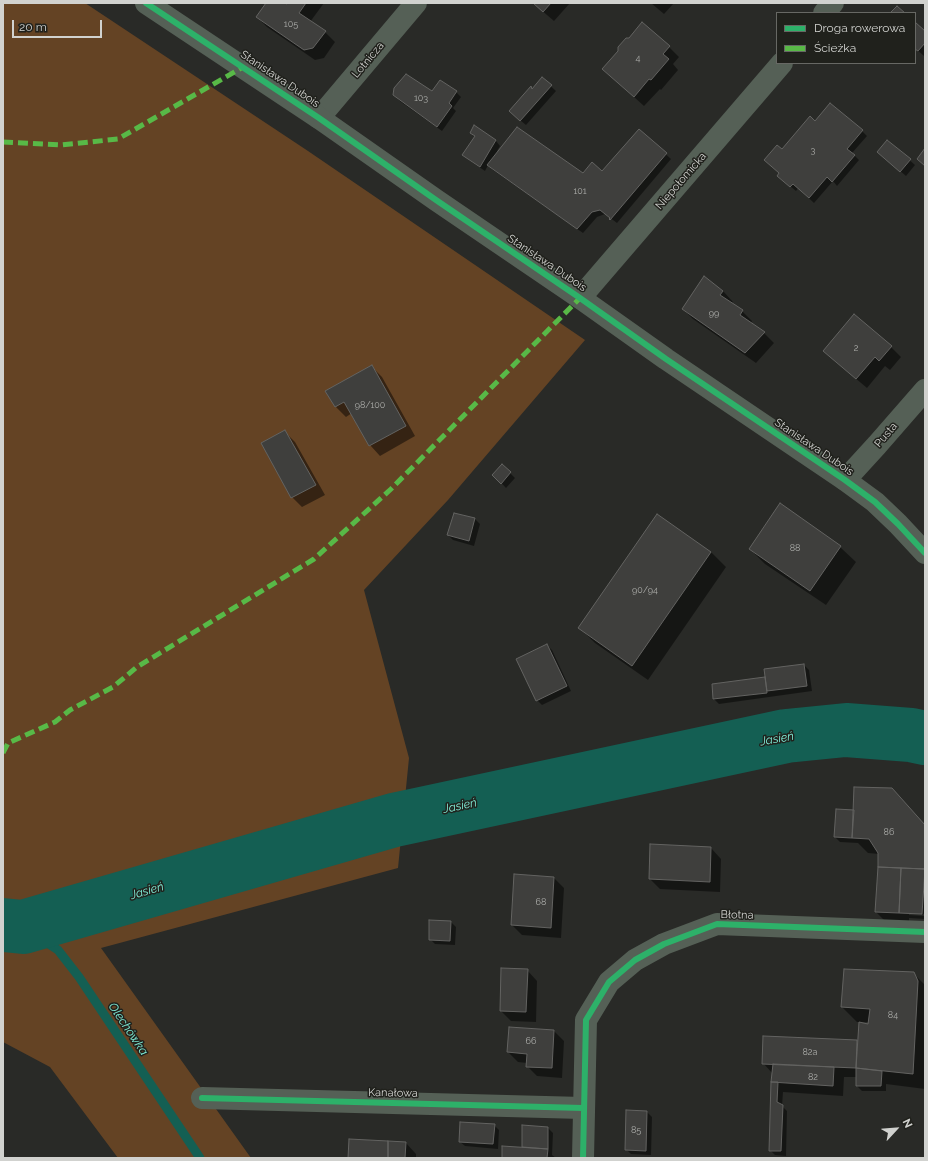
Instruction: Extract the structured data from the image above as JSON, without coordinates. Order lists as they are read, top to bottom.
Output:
{
  "streets": {
    "street": [
      "Lotnicza",
      "Stanisława Dubois",
      "Niepołomicka",
      "Pusta",
      "Błotna",
      "Kanałowa"
    ]
  },
  "crossings": [
    ["Lotnicza", "Stanisława Dubois"],
    ["Stanisława Dubois", "Niepołomicka"],
    ["Stanisława Dubois", "Pusta"],
    ["Błotna", "Kanałowa"]
  ],
  "water": ["Jasień", "Olechówka"],
  "house_numbers": [
    "105",
    "4",
    "103",
    "3",
    "101",
    "99",
    "2",
    "98/100",
    "88",
    "90/94",
    "86",
    "68",
    "84",
    "66",
    "82a",
    "82",
    "85"
  ],
  "legend": ["Droga rowerowa", "Ścieżka"],
  "scale_bar": "20 m",
  "north": "top right"
}
